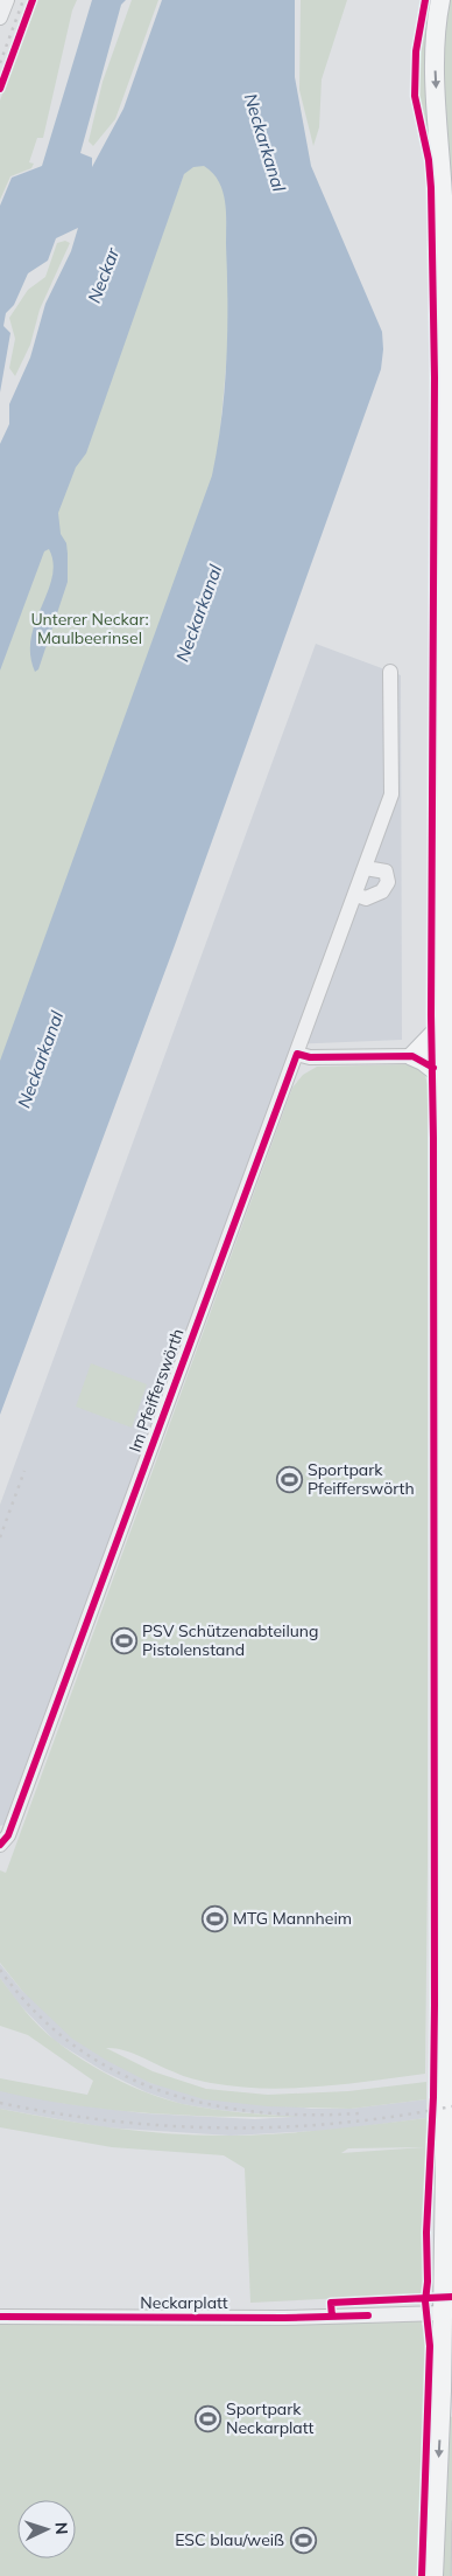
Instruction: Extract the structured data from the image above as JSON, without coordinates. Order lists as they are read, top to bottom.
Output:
{
  "streets": {
    "street": ["Im Pfeifferswörth", "Neckarplatt"]
  },
  "water": ["Neckarkanal", "Neckar"],
  "parks": ["Unterer Neckar: Maulbeerinsel"],
  "places": {
    "sports": [
      "Sportpark Pfeifferswörth",
      "PSV Schützenabteilung Pistolenstand",
      "MTG Mannheim",
      "Sportpark Neckarplatt",
      "ESC blau/weiß"
    ]
  },
  "north": "right"
}
